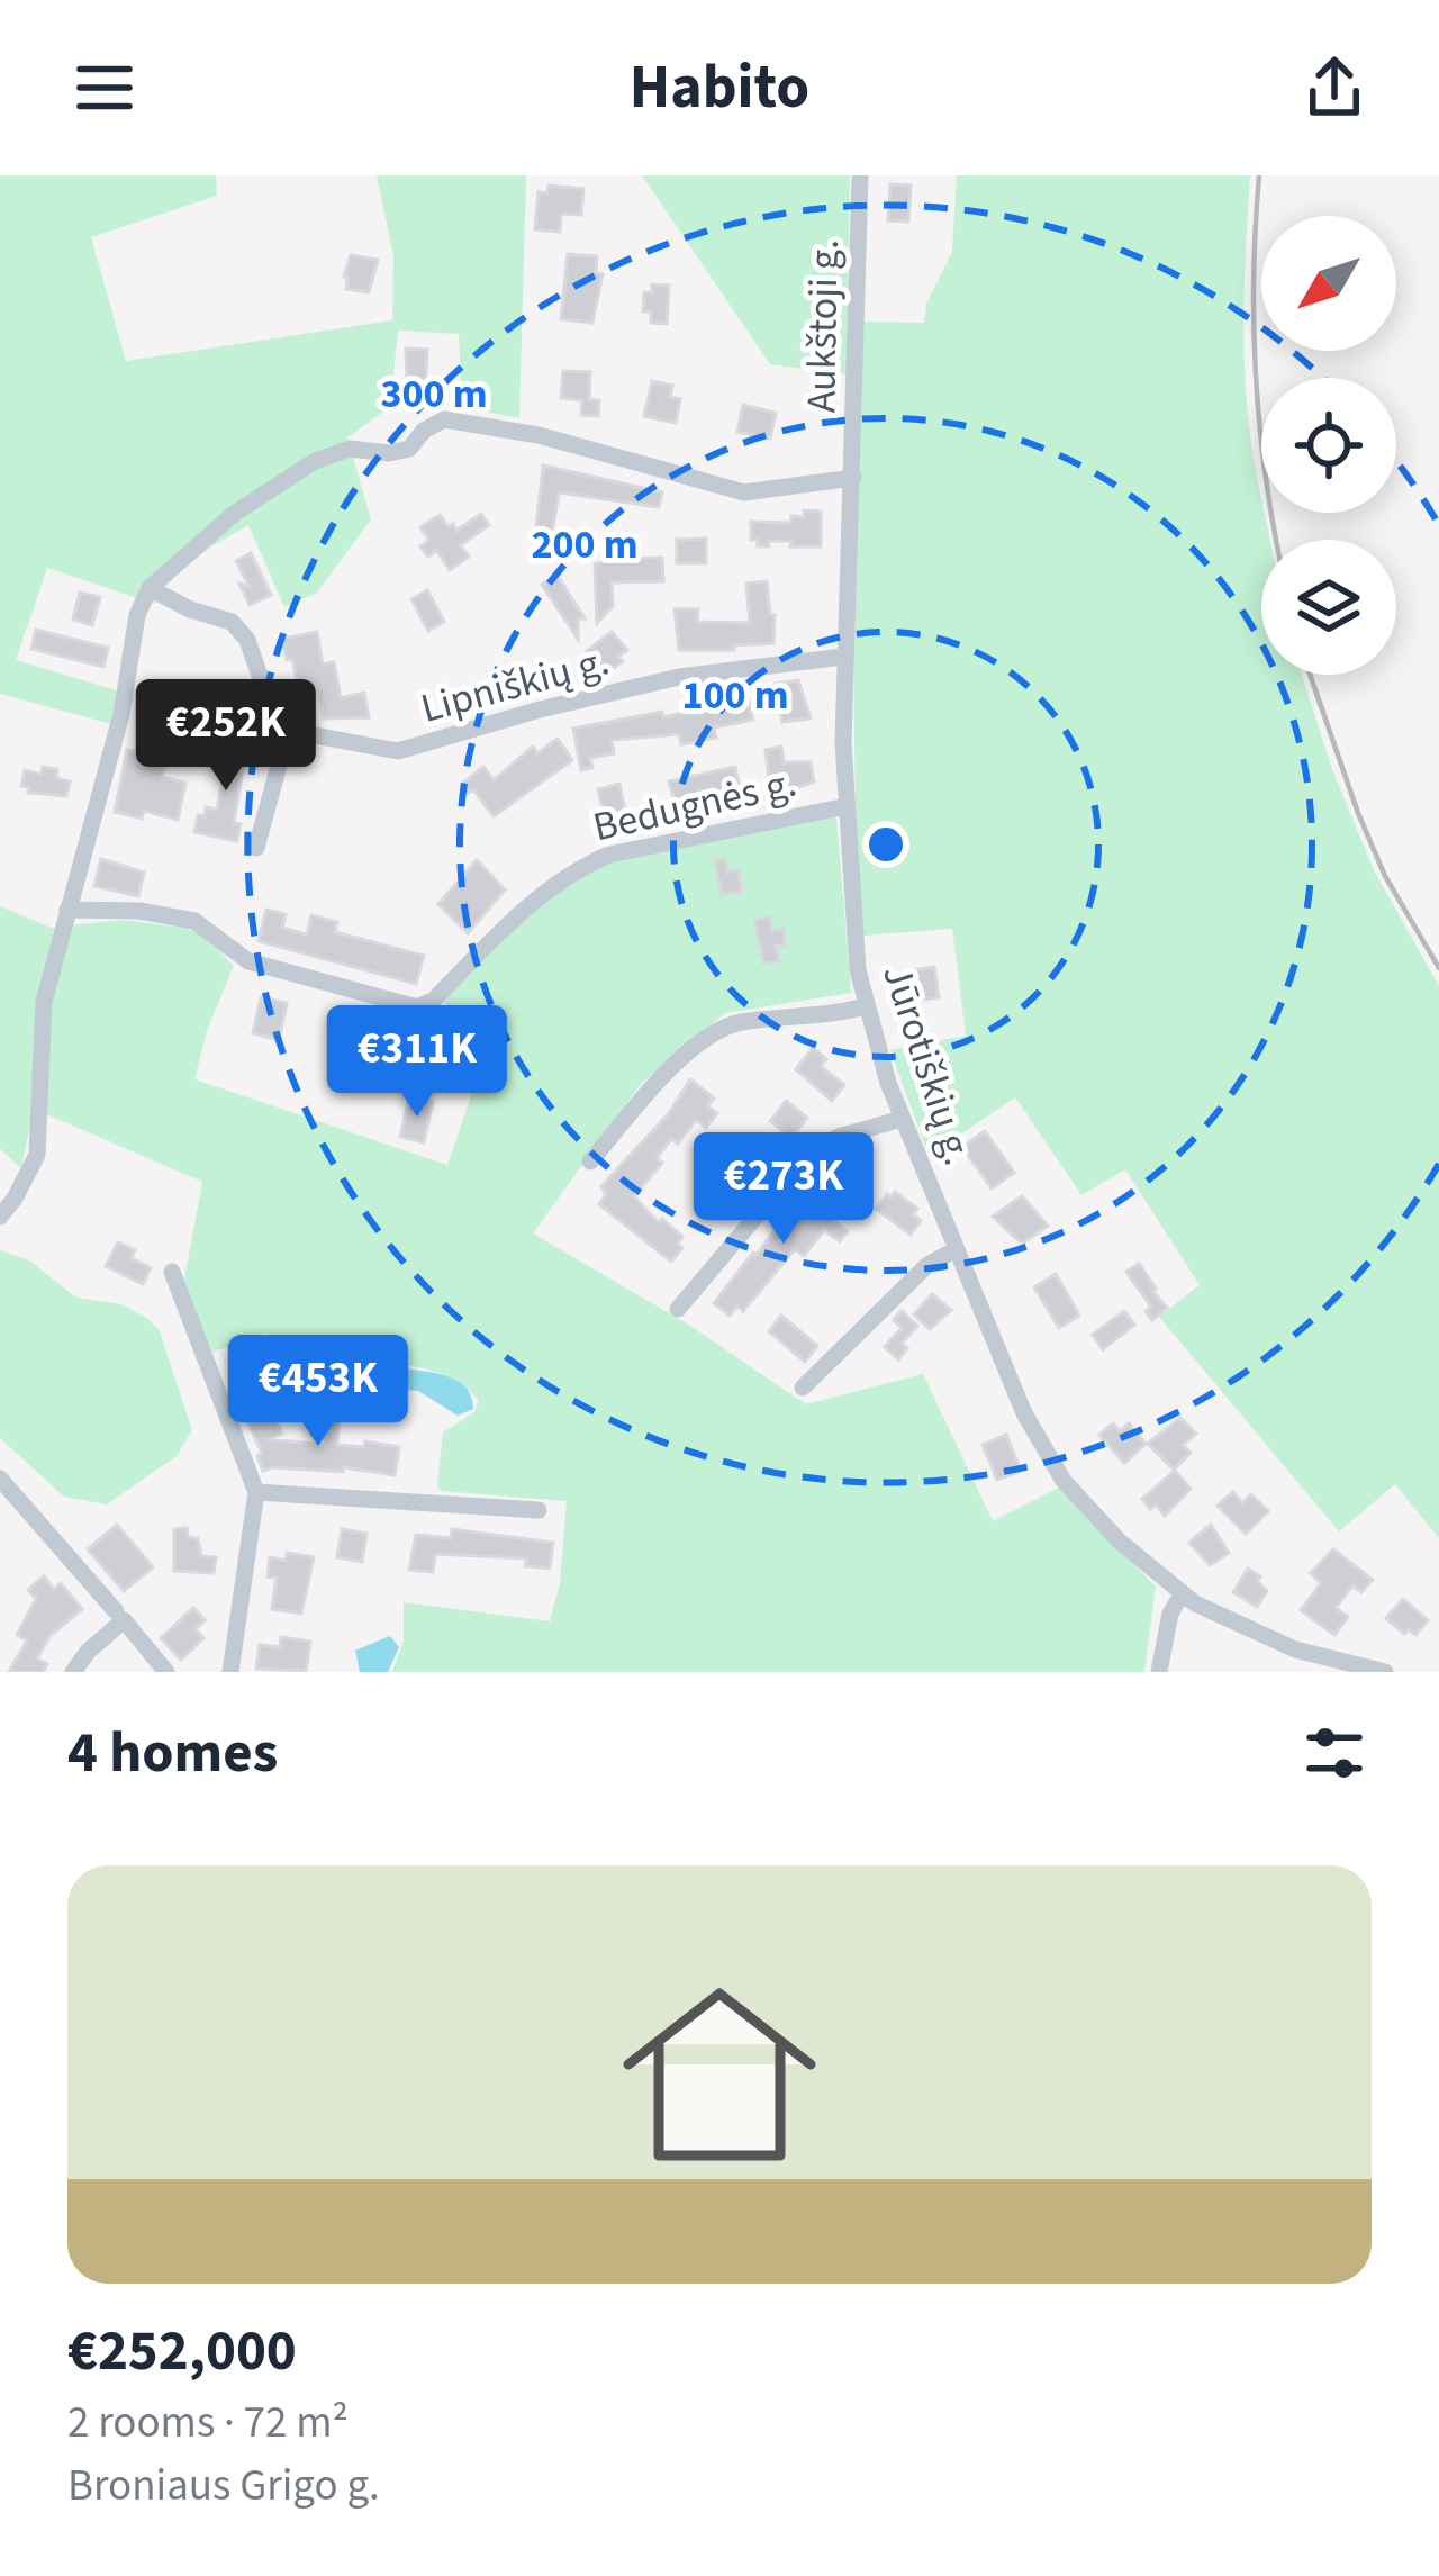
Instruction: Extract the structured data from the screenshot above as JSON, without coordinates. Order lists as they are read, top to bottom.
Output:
{
  "streets": {
    "street": [
      "Aukštoji g.",
      "Lipniškių g.",
      "Bedugnės g.",
      "Jūrotiškių g."
    ]
  },
  "crossings": [
    ["Aukštoji g.", "Jūrotiškių g."],
    ["Lipniškių g.", "Jūrotiškių g."],
    ["Bedugnės g.", "Jūrotiškių g."]
  ],
  "north": "bottom left",
  "page": {
    "header": "Habito",
    "price": [
      "€252K",
      "€311K",
      "€273K",
      "€453K"
    ],
    "heading": "4 homes",
    "list": [
      {
        "name": "€252,000",
        "note": "2 rooms · 72 m² · Broniaus Grigo g."
      }
    ]
  },
  "rings": ["300 m", "200 m", "100 m"]
}
